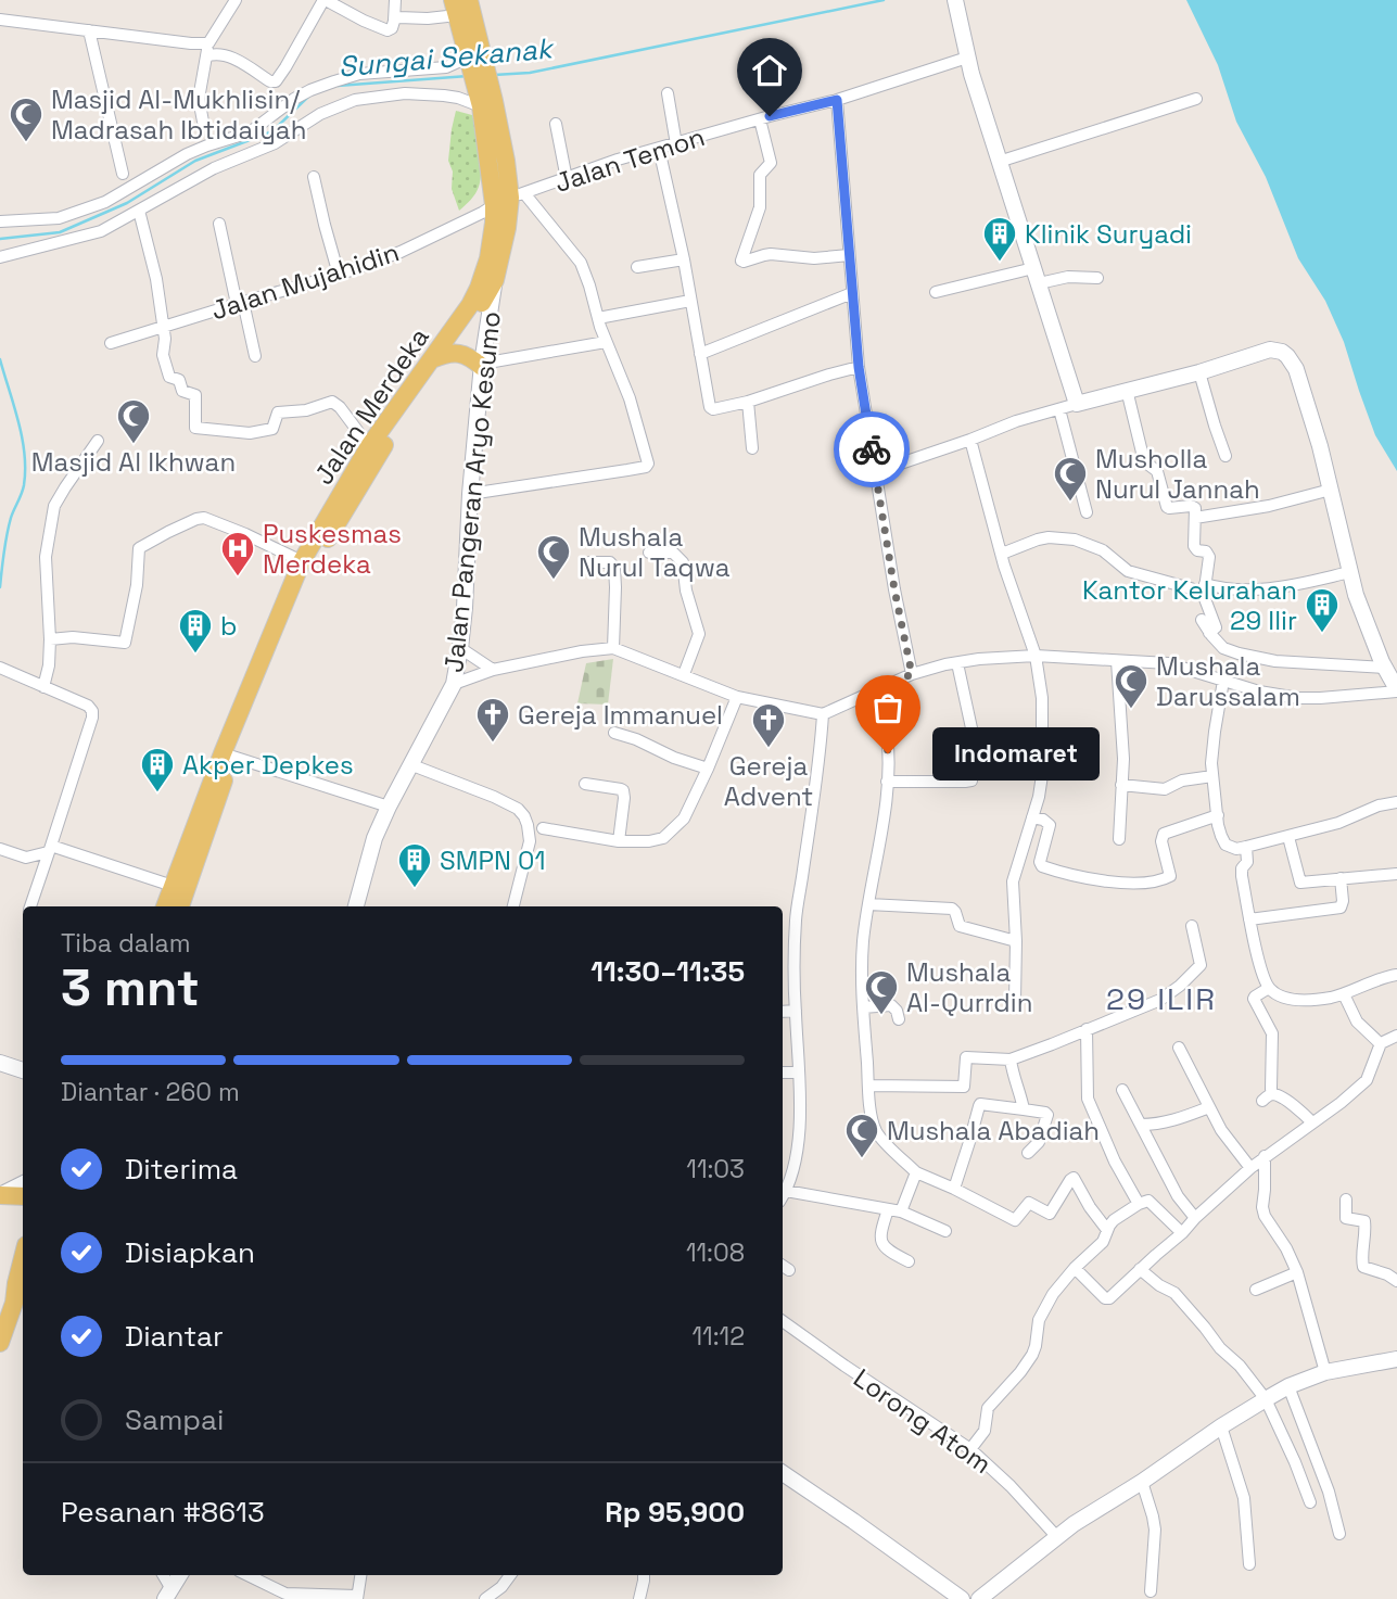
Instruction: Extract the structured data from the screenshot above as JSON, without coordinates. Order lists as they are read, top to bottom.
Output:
{
  "streets": {
    "main road": ["Jalan Merdeka"],
    "street": [
      "Jalan Temon",
      "Jalan Mujahidin",
      "Jalan Pangeran Aryo Kesumo",
      "Lorong Atom"
    ]
  },
  "crossings": [
    ["Jalan Temon", "Jalan Merdeka"],
    ["Jalan Mujahidin", "Jalan Merdeka"],
    ["Jalan Merdeka", "Jalan Pangeran Aryo Kesumo"]
  ],
  "districts": ["29 ILIR"],
  "water": ["Sungai Sekanak"],
  "places": {
    "mosque": [
      "Masjid Al-Mukhlisin/ Madrasah Ibtidaiyah",
      "Masjid Al Ikhwan",
      "Musholla Nurul Jannah",
      "Mushala Nurul Taqwa",
      "Mushala Darussalam",
      "Mushala Al-Qurrdin",
      "Mushala Abadiah"
    ],
    "building": [
      "Klinik Suryadi",
      "Kantor Kelurahan 29 Ilir",
      "b",
      "Akper Depkes",
      "SMPN 01"
    ],
    "hospital": ["Puskesmas Merdeka"],
    "church": ["Gereja Immanuel", "Gereja Advent"],
    "other": ["Indomaret"]
  },
  "page": {
    "bubble": "Indomaret",
    "heading": ["3 mnt", "Tiba dalam", "11:30–11:35"],
    "panel": ["Pesanan #8613", "Rp 95,900"],
    "bar": "Diantar · 260 m",
    "list": [
      ["Diterima", "11:03"],
      ["Disiapkan", "11:08"],
      ["Diantar", "11:12"],
      "Sampai"
    ]
  }
}
